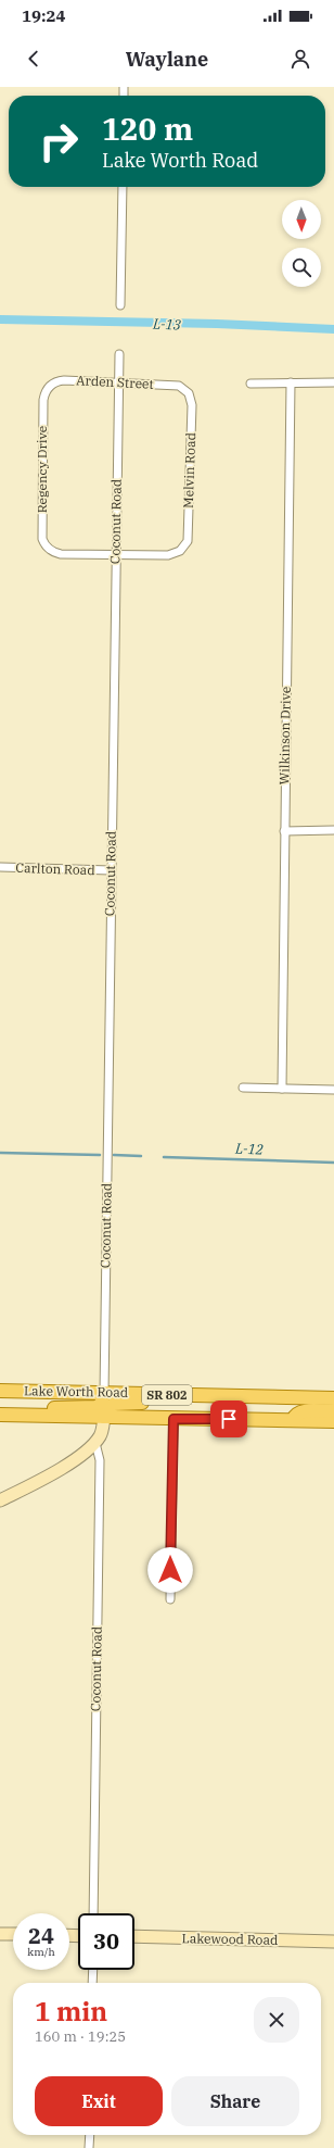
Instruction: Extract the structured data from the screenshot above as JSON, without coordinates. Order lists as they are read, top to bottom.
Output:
{
  "streets": {
    "main road": ["Lake Worth Road", "SR 802"],
    "street": [
      "Arden Street",
      "Regency Drive",
      "Melvin Road",
      "Coconut Road",
      "Wilkinson Drive",
      "Carlton Road",
      "Lakewood Road"
    ]
  },
  "crossings": [
    ["Arden Street", "Regency Drive"],
    ["Arden Street", "Melvin Road"],
    ["Arden Street", "Coconut Road"],
    ["Regency Drive", "Melvin Road"],
    ["Regency Drive", "Coconut Road"],
    ["Melvin Road", "Coconut Road"],
    ["Coconut Road", "Carlton Road"],
    ["Coconut Road", "Lake Worth Road"]
  ],
  "water": ["L-13", "L-12"],
  "north": "bottom",
  "page": {
    "status": "19:24",
    "header": "Waylane",
    "turn": ["120 m", "Lake Worth Road"],
    "speed": "24 km/h",
    "limit": "30",
    "heading": ["1 min", "160 m · 19:25"],
    "buttons": ["Exit", "Share"]
  }
}
